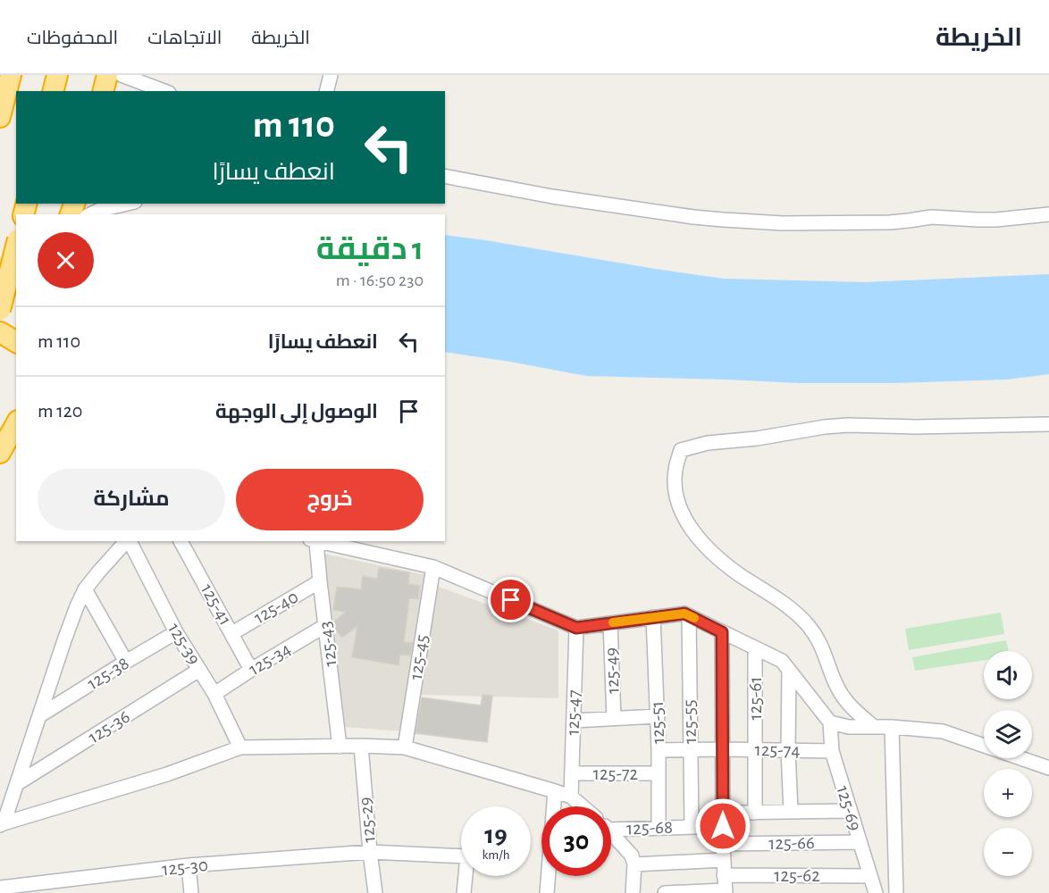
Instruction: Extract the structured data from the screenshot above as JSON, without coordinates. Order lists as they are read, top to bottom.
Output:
{
  "streets": {
    "street": [
      "125-41",
      "125-40",
      "125-39",
      "125-43",
      "125-45",
      "125-34",
      "125-49",
      "125-38",
      "125-61",
      "125-47",
      "125-55",
      "125-51",
      "125-36",
      "125-74",
      "125-72",
      "125-69",
      "125-29",
      "125-68",
      "125-66",
      "125-30",
      "125-62"
    ]
  },
  "crossings": [
    ["125-41", "125-40"],
    ["125-41", "125-34"],
    ["125-40", "125-43"],
    ["125-39", "125-34"],
    ["125-39", "125-38"],
    ["125-39", "125-36"],
    ["125-43", "125-34"],
    ["125-61", "125-74"],
    ["125-61", "125-68"],
    ["125-47", "125-72"],
    ["125-55", "125-74"],
    ["125-55", "125-68"],
    ["125-51", "125-74"],
    ["125-51", "125-72"],
    ["125-51", "125-68"],
    ["125-74", "125-69"],
    ["125-69", "125-68"],
    ["125-69", "125-66"],
    ["125-69", "125-62"],
    ["125-29", "125-30"]
  ],
  "page": {
    "header": "الخريطة",
    "nav": ["الخريطة", "الاتجاهات", "المحفوظات"],
    "turn": ["110 m", "انعطف يسارًا"],
    "heading": ["1 دقيقة", "230 m · 16:50"],
    "list": [
      {
        "name": "انعطف يسارًا",
        "value": "110 m"
      },
      {
        "name": "الوصول إلى الوجهة",
        "value": "120 m"
      }
    ],
    "buttons": ["خروج", "مشاركة"],
    "map_buttons": ["+", "−"],
    "speed": "19 km/h",
    "limit": "30"
  }
}
